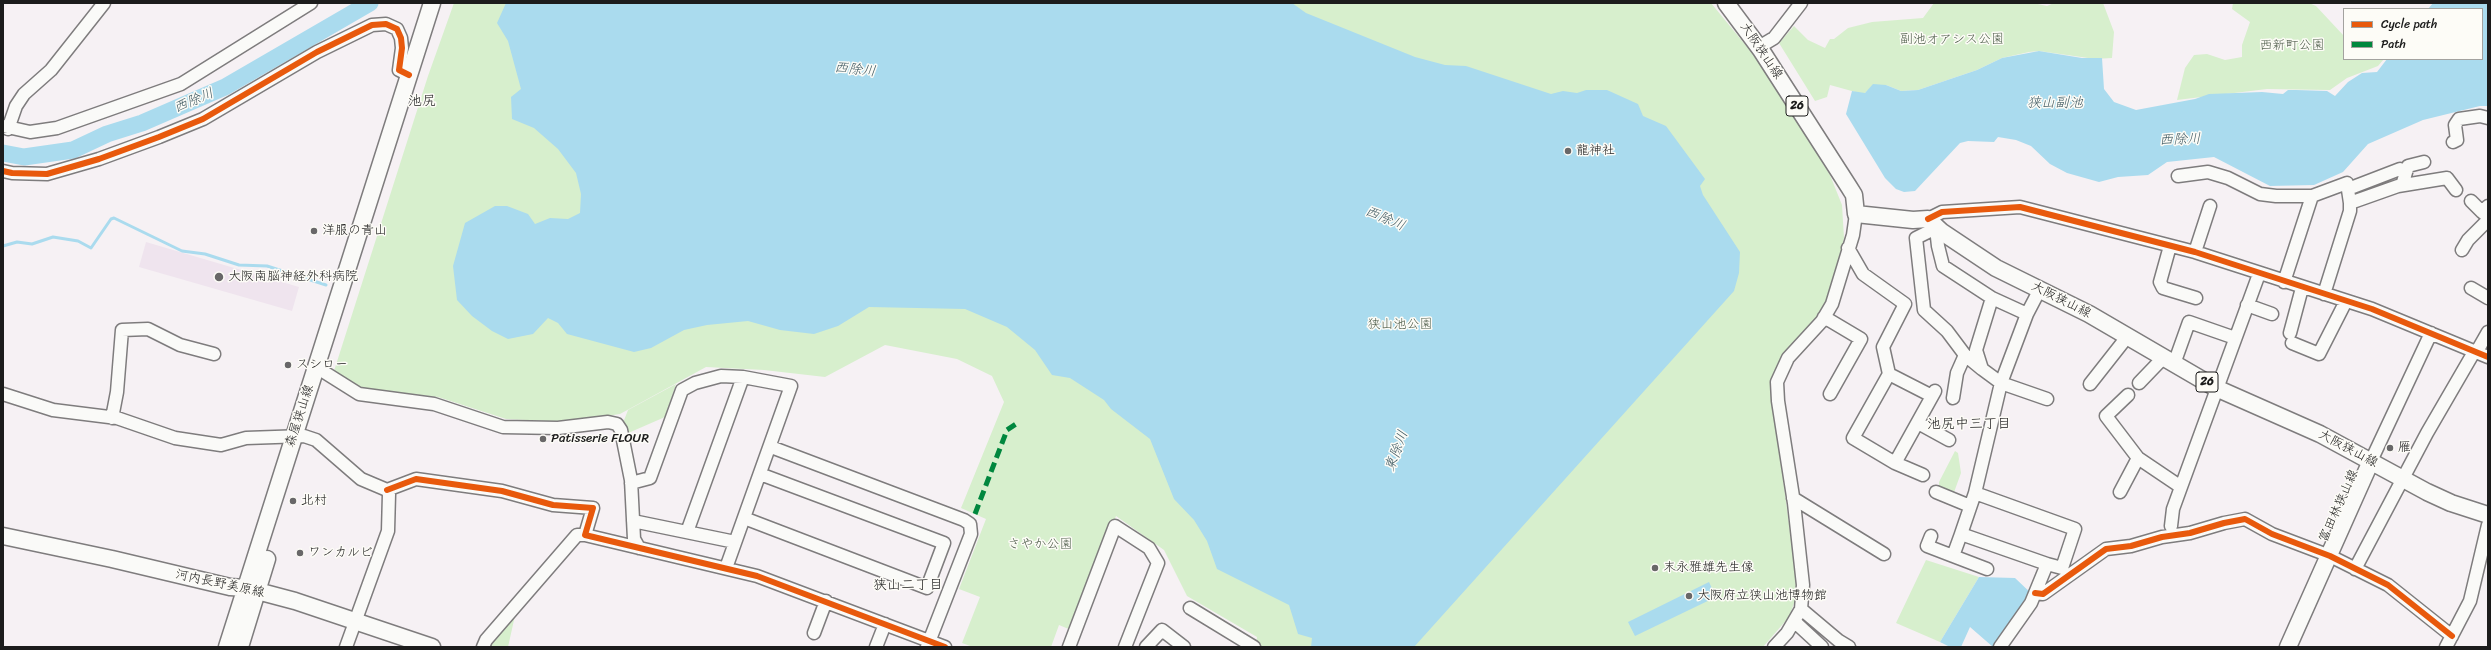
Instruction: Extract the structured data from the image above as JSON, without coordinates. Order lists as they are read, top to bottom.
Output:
{
  "streets": {
    "main road": [
      "大阪狭山線",
      "26",
      "森屋狭山線",
      "富田林狭山線",
      "河内長野美原線"
    ]
  },
  "crossings": [
    ["大阪狭山線", "富田林狭山線"],
    ["森屋狭山線", "河内長野美原線"]
  ],
  "districts": ["池尻", "池尻中三丁目", "狭山二丁目"],
  "water": ["西除川", "狭山副池", "東除川"],
  "parks": [
    "副池オアシス公園",
    "西新町公園",
    "狭山池公園",
    "さやか公園"
  ],
  "places": [
    "龍神社",
    "洋服の青山",
    "大阪南脳神経外科病院",
    "スシロー",
    "Patisserie FLOUR",
    "雁",
    "北村",
    "ワンカルビ",
    "末永雅雄先生像",
    "大阪府立狭山池博物館"
  ],
  "legend": ["Cycle path", "Path"]
}
